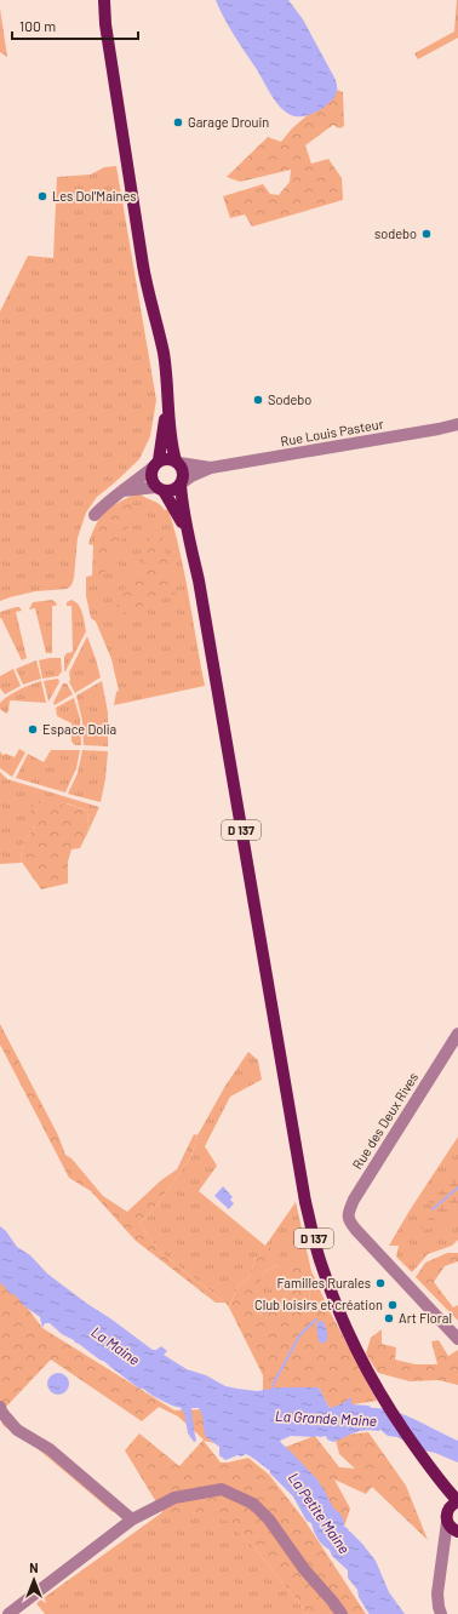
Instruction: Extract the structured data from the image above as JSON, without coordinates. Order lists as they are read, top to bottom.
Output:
{
  "streets": {
    "main road": ["D 137"],
    "street": ["Rue Louis Pasteur", "Rue des Deux Rives"]
  },
  "crossings": [
    ["Rue Louis Pasteur", "D 137"]
  ],
  "water": ["La Maine", "La Grande Maine", "La Petite Maine"],
  "places": [
    "Garage Drouin",
    "Les Dol'Maines",
    "sodebo",
    "Sodebo",
    "Espace Dolia",
    "Familles Rurales",
    "Club loisirs et création",
    "Art Floral"
  ],
  "scale_bar": "100 m",
  "north": "top"
}
